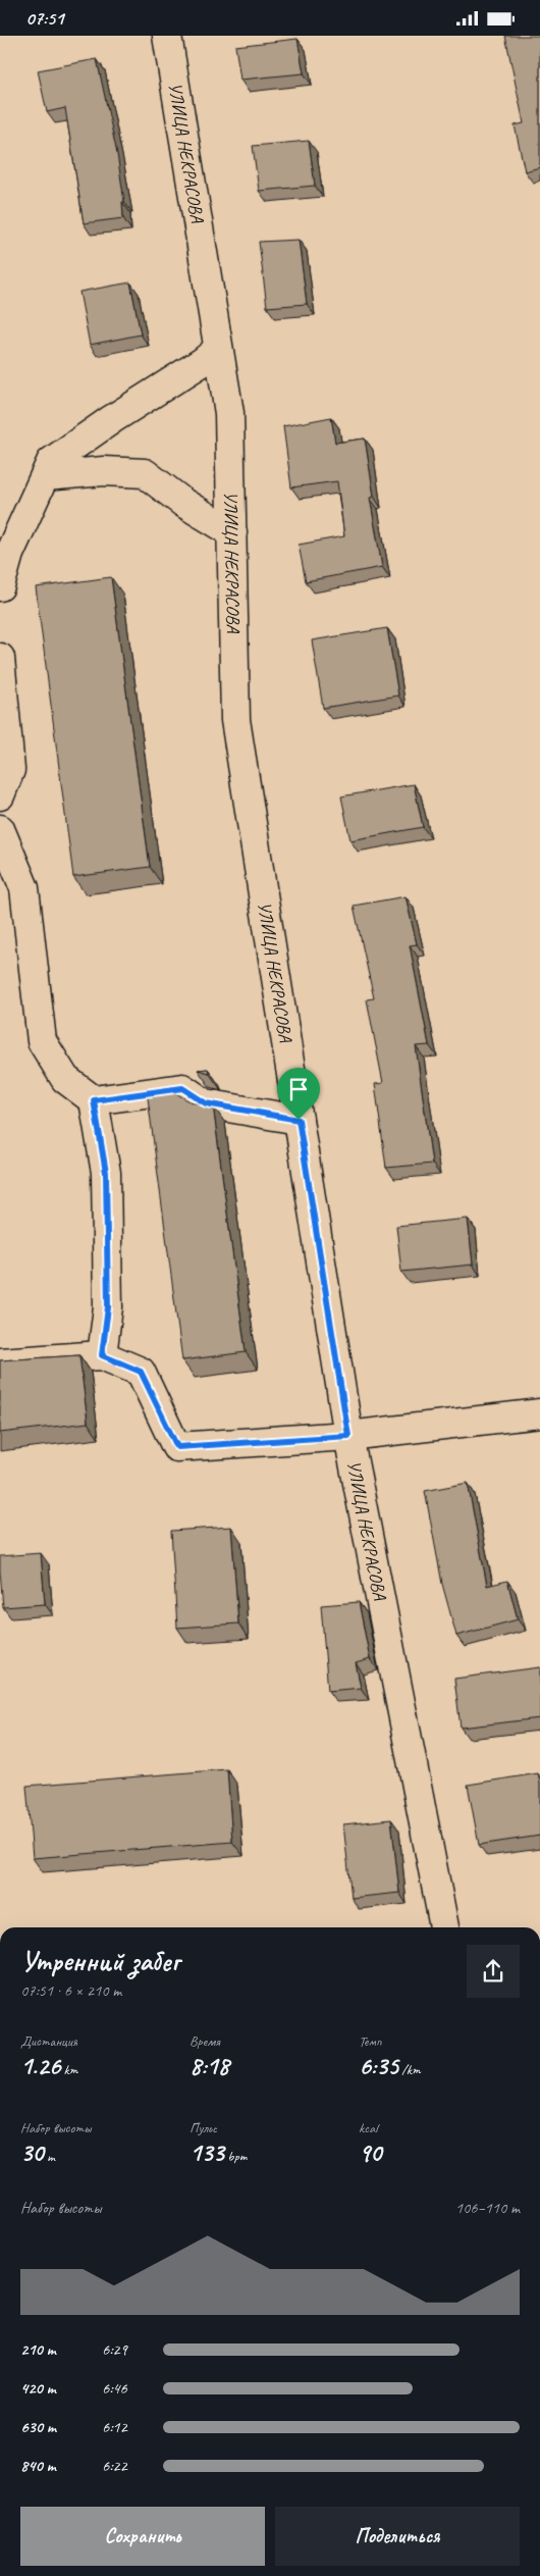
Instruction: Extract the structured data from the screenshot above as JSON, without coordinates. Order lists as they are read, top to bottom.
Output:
{
  "streets": {
    "street": ["УЛИЦА НЕКРАСОВА"]
  },
  "page": {
    "status": "07:51",
    "heading": ["Утренний забег", "07:51 · 6 × 210 m"],
    "stats": [
      ["Дистанция", "1.26 km"],
      ["Время", "8:18"],
      ["Темп", "6:35 /km"],
      ["Набор высоты", "30 m"],
      ["Пульс", "133 bpm"],
      ["kcal", "90"]
    ],
    "chart": ["Набор высоты", "106–110 m"],
    "list": [
      {
        "name": "210 m",
        "note": "6:29"
      },
      {
        "name": "420 m",
        "note": "6:46"
      },
      {
        "name": "630 m",
        "note": "6:12"
      },
      {
        "name": "840 m",
        "note": "6:22"
      }
    ],
    "buttons": ["Сохранить", "Поделиться"]
  }
}
